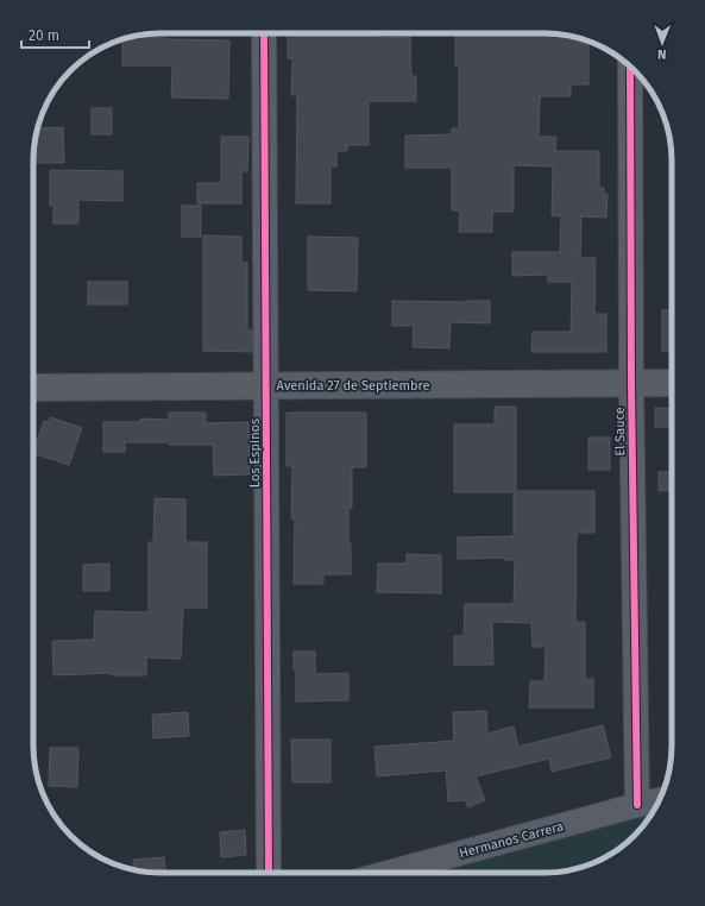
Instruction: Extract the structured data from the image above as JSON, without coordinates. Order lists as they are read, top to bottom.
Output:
{
  "streets": {
    "street": [
      "Avenida 27 de Septiembre",
      "El Sauce",
      "Los Espinos",
      "Hermanos Carrera"
    ]
  },
  "crossings": [
    ["Avenida 27 de Septiembre", "El Sauce"],
    ["Avenida 27 de Septiembre", "Los Espinos"],
    ["El Sauce", "Hermanos Carrera"]
  ],
  "scale_bar": "20 m",
  "north": "bottom"
}
